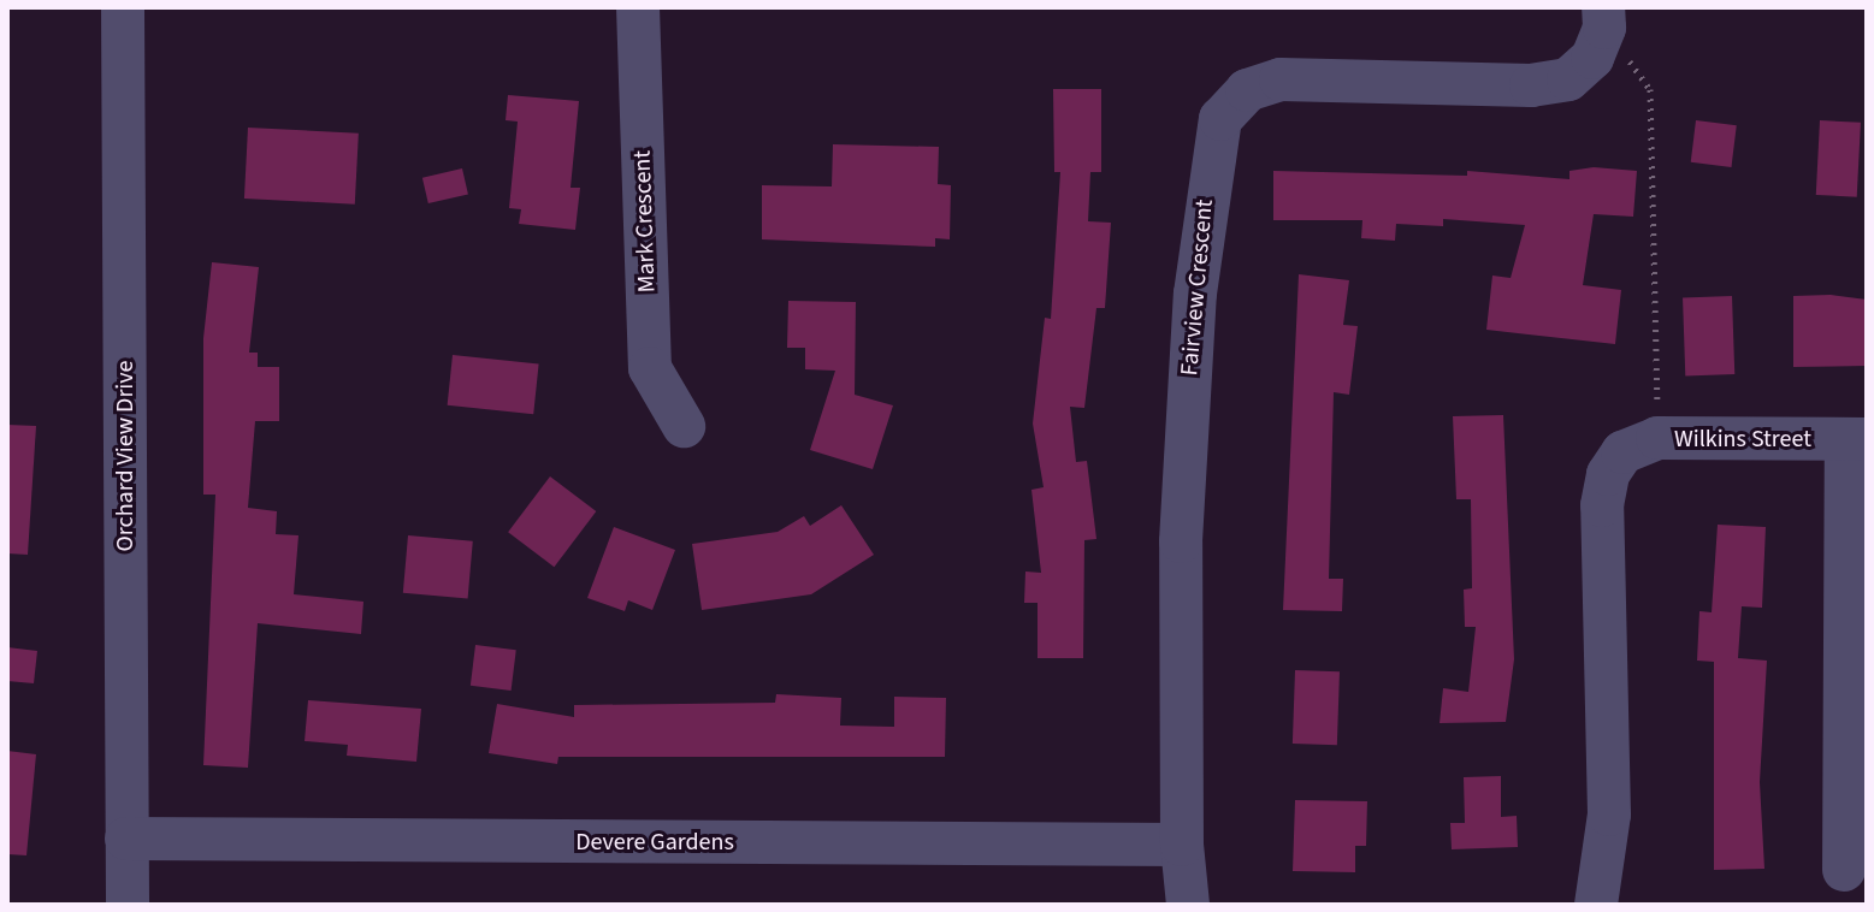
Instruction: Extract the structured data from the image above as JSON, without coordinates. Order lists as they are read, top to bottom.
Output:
{
  "streets": {
    "street": [
      "Mark Crescent",
      "Fairview Crescent",
      "Wilkins Street",
      "Orchard View Drive",
      "Devere Gardens"
    ]
  },
  "crossings": [
    ["Fairview Crescent", "Devere Gardens"],
    ["Orchard View Drive", "Devere Gardens"]
  ]
}
